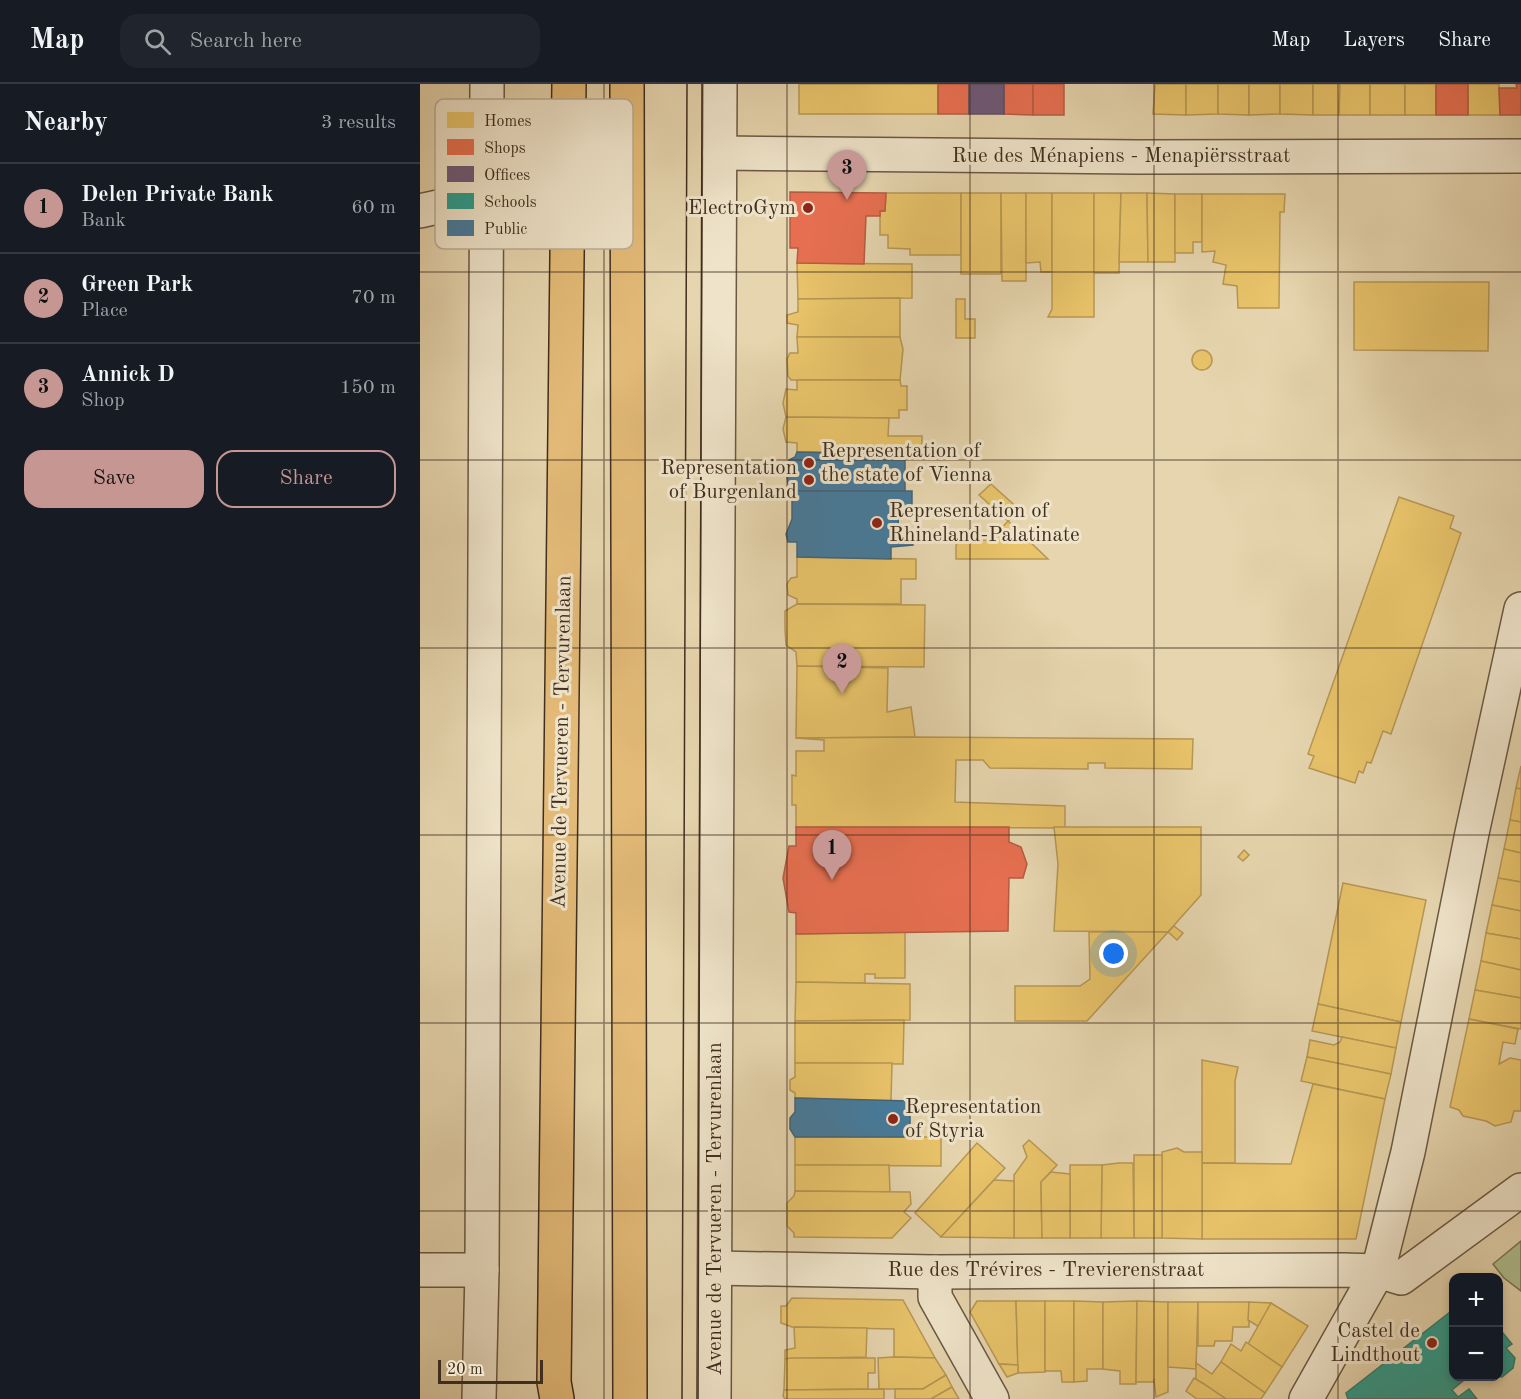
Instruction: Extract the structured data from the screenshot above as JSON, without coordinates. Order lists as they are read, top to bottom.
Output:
{
  "streets": {
    "highway": ["Avenue de Tervueren - Tervurenlaan"],
    "street": ["Rue des Ménapiens - Menapiërsstraat", "Rue des Trévires - Trevierenstraat"]
  },
  "crossings": [
    ["Rue des Ménapiens - Menapiërsstraat", "Avenue de Tervueren - Tervurenlaan"],
    ["Avenue de Tervueren - Tervurenlaan", "Rue des Trévires - Trevierenstraat"]
  ],
  "places": [
    "ElectroGym",
    "Representation of the state of Vienna",
    "Representation of Burgenland",
    "Representation of Rhineland-Palatinate",
    "Representation of Styria",
    "Castel de Lindthout"
  ],
  "legend": [
    "Homes",
    "Shops",
    "Offices",
    "Schools",
    "Public"
  ],
  "scale_bar": "20 m",
  "page": {
    "header": "Map",
    "search": "Search here",
    "nav": ["Map", "Layers", "Share"],
    "heading": ["Nearby", "3 results"],
    "pins": ["3", "2", "1"],
    "list": [
      {
        "mark": "1",
        "name": "Delen Private Bank",
        "note": "Bank",
        "value": "60 m"
      },
      {
        "mark": "2",
        "name": "Green Park",
        "note": "Place",
        "value": "70 m"
      },
      {
        "mark": "3",
        "name": "Annick D",
        "note": "Shop",
        "value": "150 m"
      }
    ],
    "buttons": ["Save", "Share"],
    "map_buttons": ["+", "−"],
    "scale": "20 m"
  }
}
